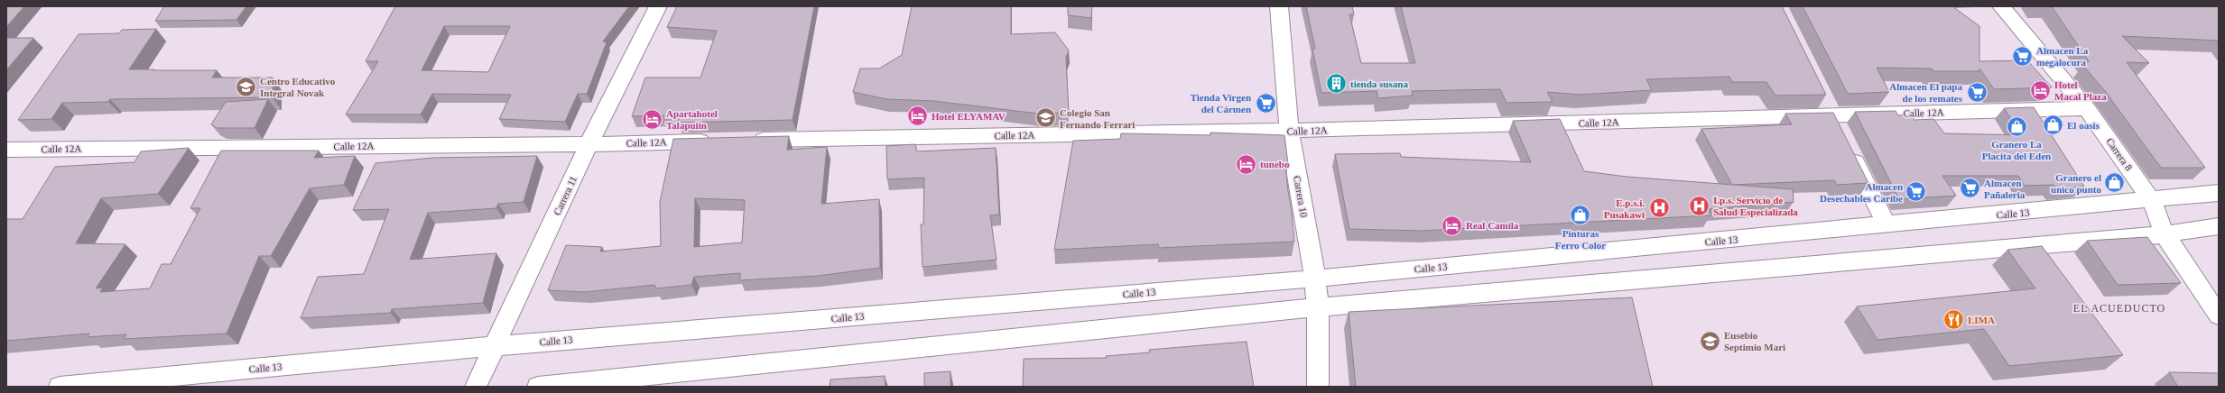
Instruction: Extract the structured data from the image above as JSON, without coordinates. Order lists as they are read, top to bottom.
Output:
{
  "streets": {
    "street": [
      "Calle 12A",
      "Carrera 8",
      "Carrera 11",
      "Carrera 10",
      "Calle 13"
    ]
  },
  "crossings": [
    ["Calle 12A", "Carrera 8"],
    ["Calle 12A", "Carrera 11"],
    ["Calle 12A", "Carrera 10"],
    ["Carrera 8", "Calle 13"],
    ["Carrera 11", "Calle 13"],
    ["Carrera 10", "Calle 13"]
  ],
  "districts": ["EL ACUEDUCTO"],
  "places": {
    "supermarket": [
      "Almacen La megalocura",
      "Almacen El papa de los remates",
      "Tienda Virgen del Cármen",
      "Almacen Pañaleria",
      "Almacen Desechables Caribe"
    ],
    "building": ["tienda susana"],
    "school or university": ["Centro Educativo Integral Novak", "Colegio San Fernando Ferrari", "Eusebio Septimio Mari"],
    "hotel": [
      "Hotel Macal Plaza",
      "Hotel ELYAMAV",
      "Apartahotel Talapuiin",
      "tunebo",
      "Real Camila"
    ],
    "shop": [
      "El oasis",
      "Granero La Placita del Eden",
      "Granero el unico punto",
      "Pinturas Ferro Color"
    ],
    "hospital": ["I.p.s. Servicio de Salud Especializada", "E.p.s.i. Pusakawi"],
    "restaurant": ["LIMA"]
  }
}
